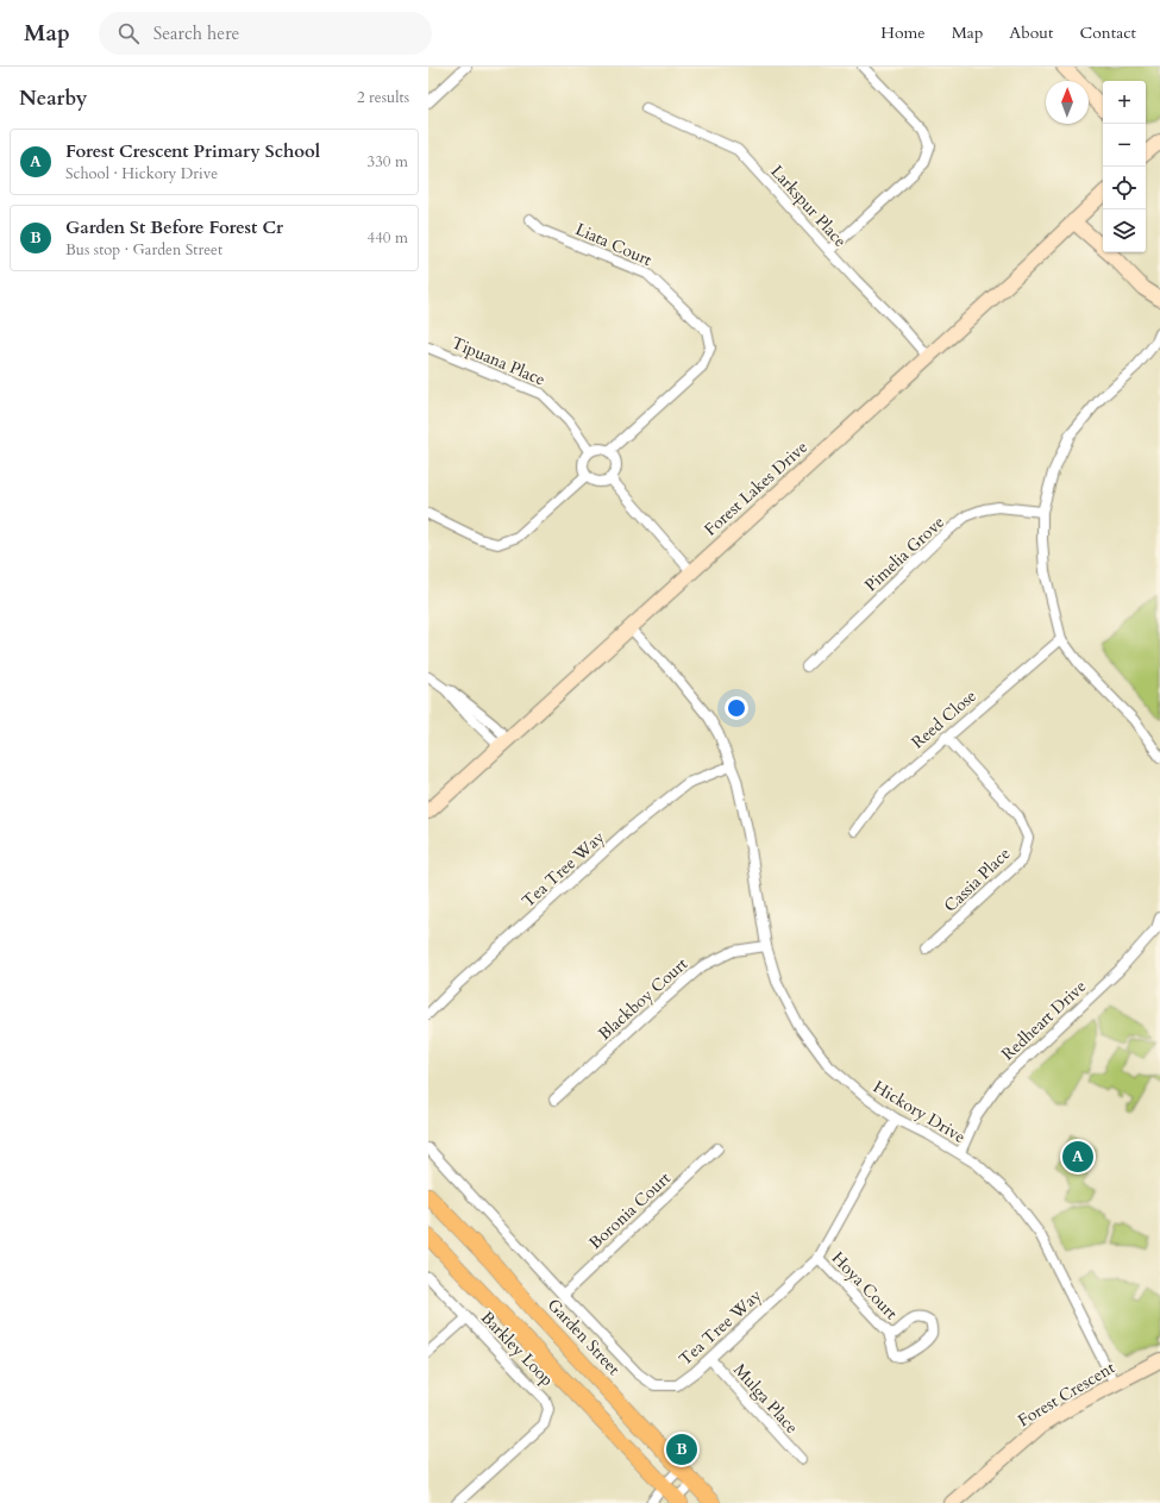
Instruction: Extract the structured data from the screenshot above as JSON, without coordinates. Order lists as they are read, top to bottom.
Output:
{
  "streets": {
    "main road": ["Forest Lakes Drive", "Garden Street", "Forest Crescent"],
    "street": [
      "Larkspur Place",
      "Liata Court",
      "Tipuana Place",
      "Pimelia Grove",
      "Reed Close",
      "Tea Tree Way",
      "Cassia Place",
      "Blackboy Court",
      "Redheart Drive",
      "Hickory Drive",
      "Boronia Court",
      "Hoya Court",
      "Barkley Loop",
      "Mulga Place"
    ]
  },
  "crossings": [
    ["Larkspur Place", "Forest Lakes Drive"],
    ["Liata Court", "Tipuana Place"],
    ["Forest Lakes Drive", "Hickory Drive"],
    ["Reed Close", "Cassia Place"],
    ["Tea Tree Way", "Hickory Drive"],
    ["Tea Tree Way", "Boronia Court"],
    ["Tea Tree Way", "Hoya Court"],
    ["Tea Tree Way", "Mulga Place"],
    ["Blackboy Court", "Hickory Drive"],
    ["Redheart Drive", "Hickory Drive"],
    ["Hickory Drive", "Forest Crescent"]
  ],
  "north": "top",
  "page": {
    "header": "Map",
    "search": "Search here",
    "nav": [
      "Home",
      "Map",
      "About",
      "Contact"
    ],
    "heading": ["Nearby", "2 results"],
    "map_buttons": ["+", "−"],
    "list": [
      {
        "mark": "A",
        "name": "Forest Crescent Primary School",
        "note": "School · Hickory Drive",
        "value": "330 m"
      },
      {
        "mark": "B",
        "name": "Garden St Before Forest Cr",
        "note": "Bus stop · Garden Street",
        "value": "440 m"
      }
    ],
    "pins": ["A", "B"]
  }
}
